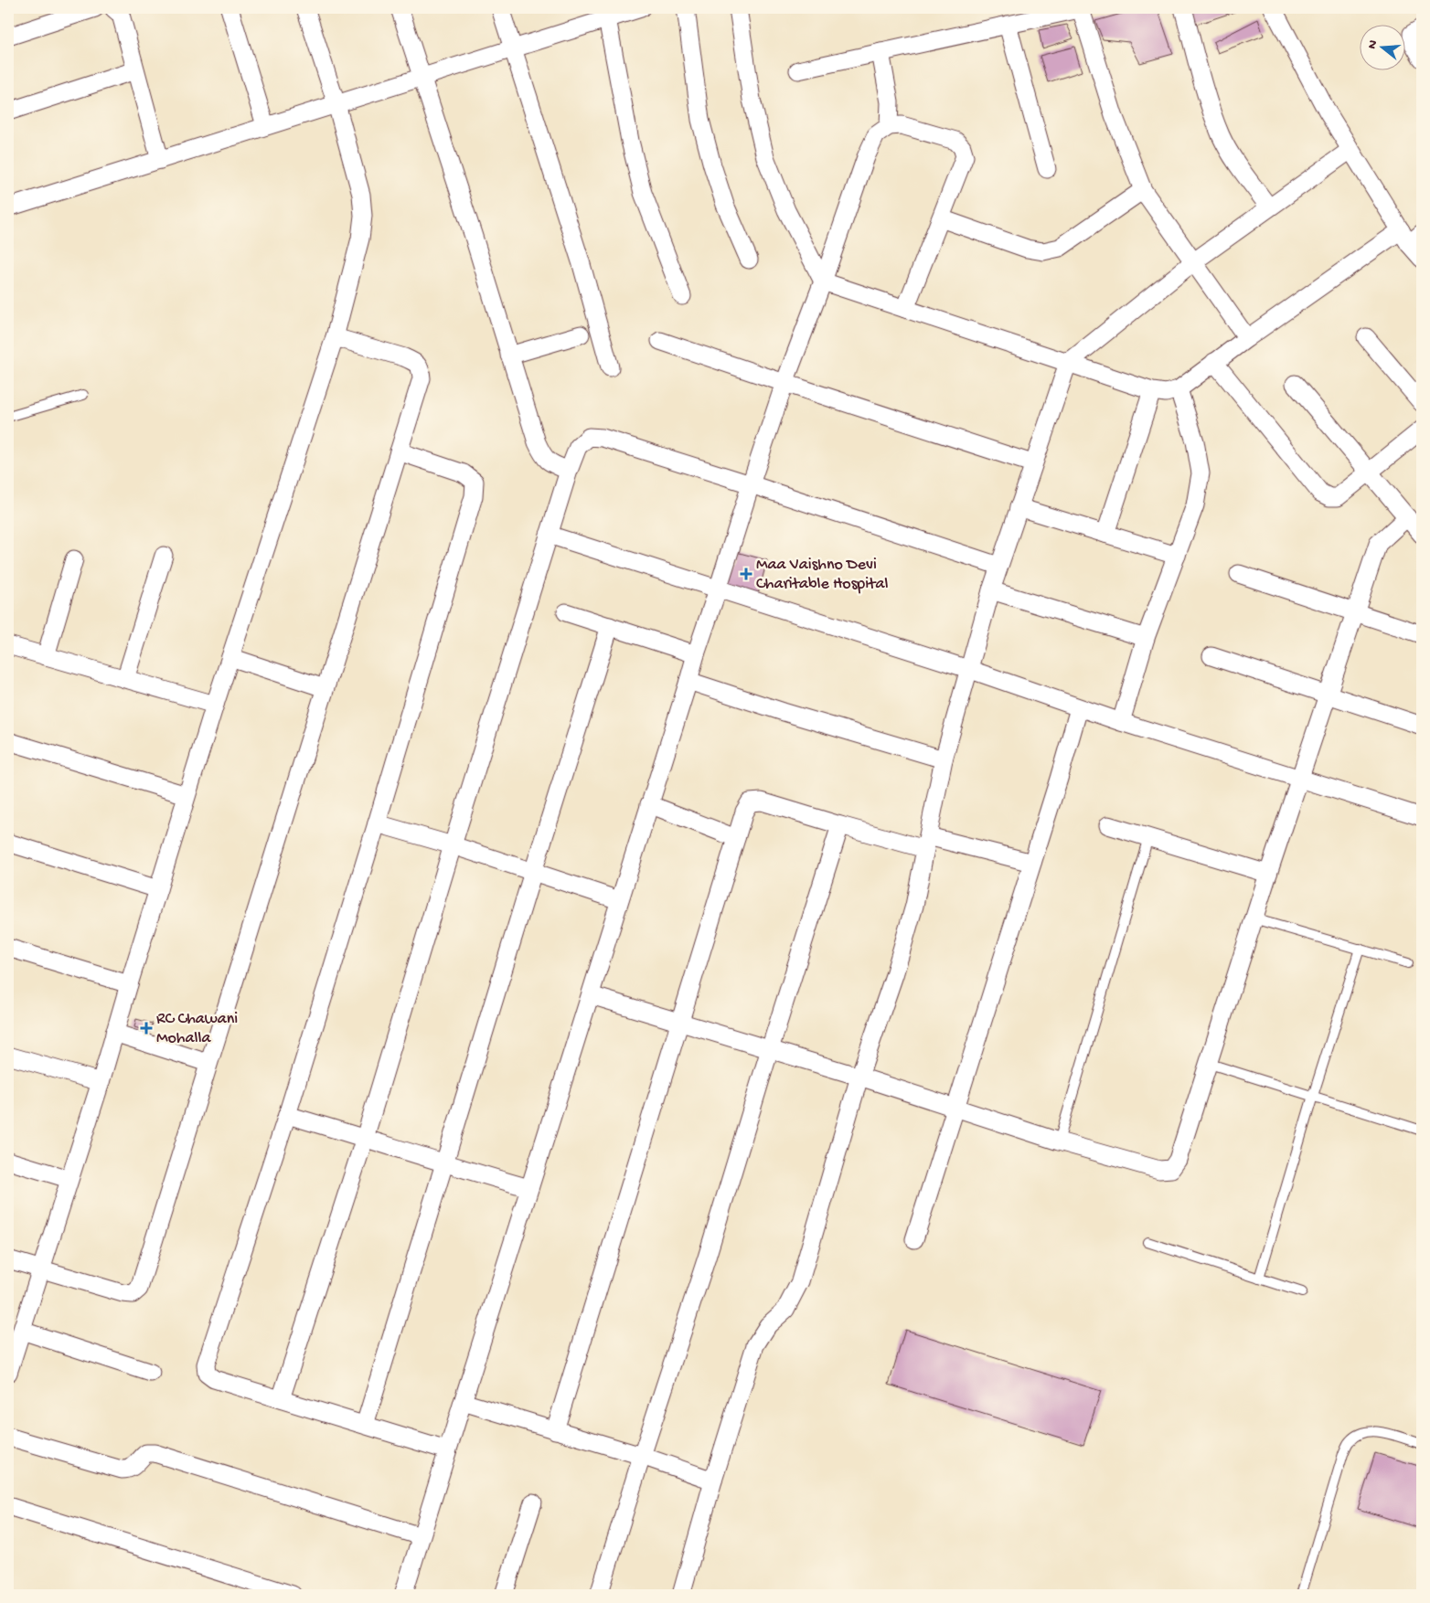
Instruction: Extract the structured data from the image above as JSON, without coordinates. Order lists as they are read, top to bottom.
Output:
{
  "places": {
    "health": ["Maa Vaishno Devi Charitable Hospital", "RC Chawani Mohalla"]
  },
  "north": "left"
}
